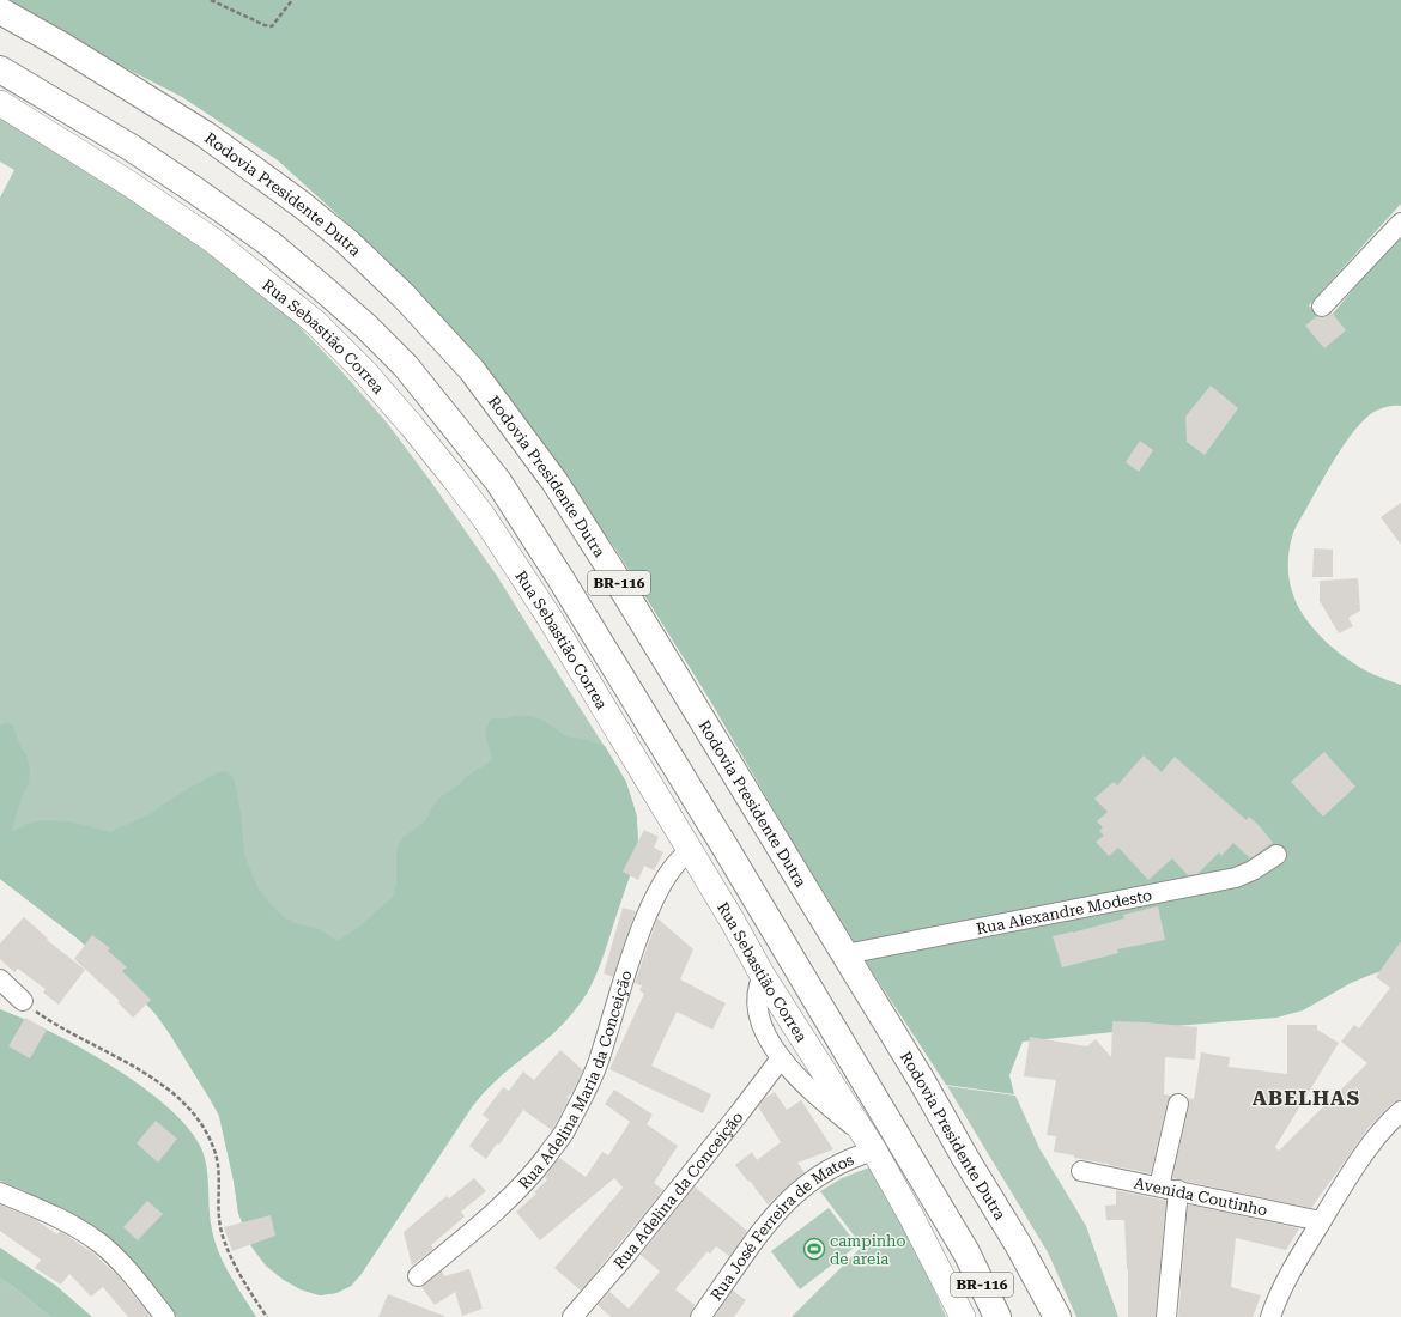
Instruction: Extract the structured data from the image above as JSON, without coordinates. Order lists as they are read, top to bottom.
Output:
{
  "streets": {
    "highway": ["Rodovia Presidente Dutra", "BR-116"],
    "main road": ["Rua Sebastião Correa"],
    "street": [
      "Rua Alexandre Modesto",
      "Rua Adelina Maria da Conceição",
      "Rua Adelina da Conceição",
      "Avenida Coutinho",
      "Rua José Ferreira de Matos"
    ]
  },
  "crossings": [
    ["Rodovia Presidente Dutra", "Rua Alexandre Modesto"],
    ["Rua Sebastião Correa", "Rua Adelina Maria da Conceição"],
    ["Rua Sebastião Correa", "Rua José Ferreira de Matos"]
  ],
  "districts": ["ABELHAS"],
  "places": {
    "sports": ["campinho de areia"]
  }
}
